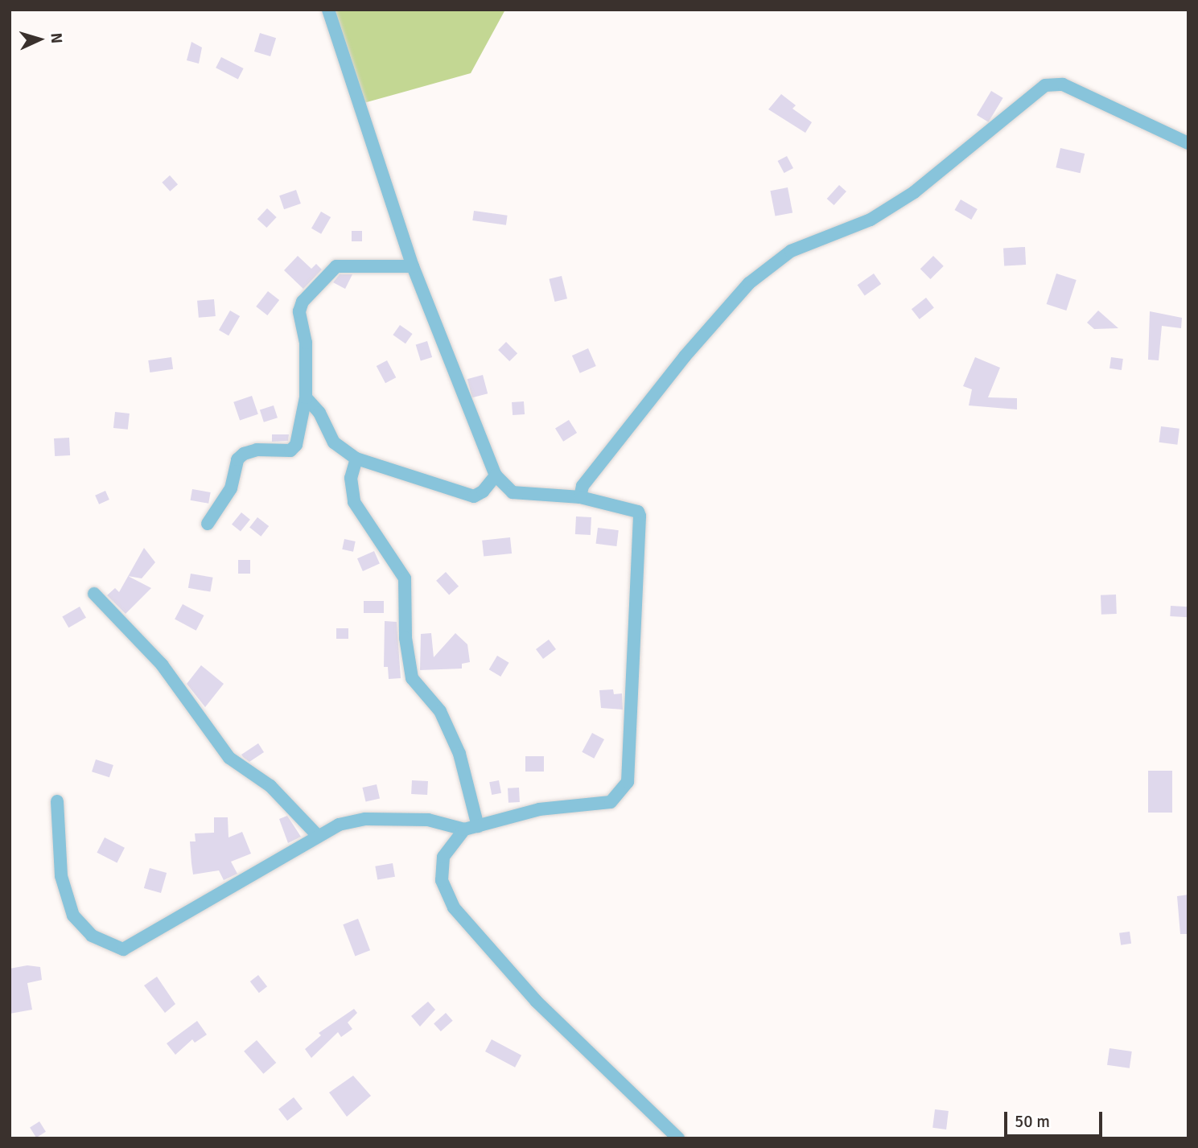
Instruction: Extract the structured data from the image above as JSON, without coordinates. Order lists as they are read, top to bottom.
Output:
{
  "scale_bar": "50 m",
  "north": "right"
}
